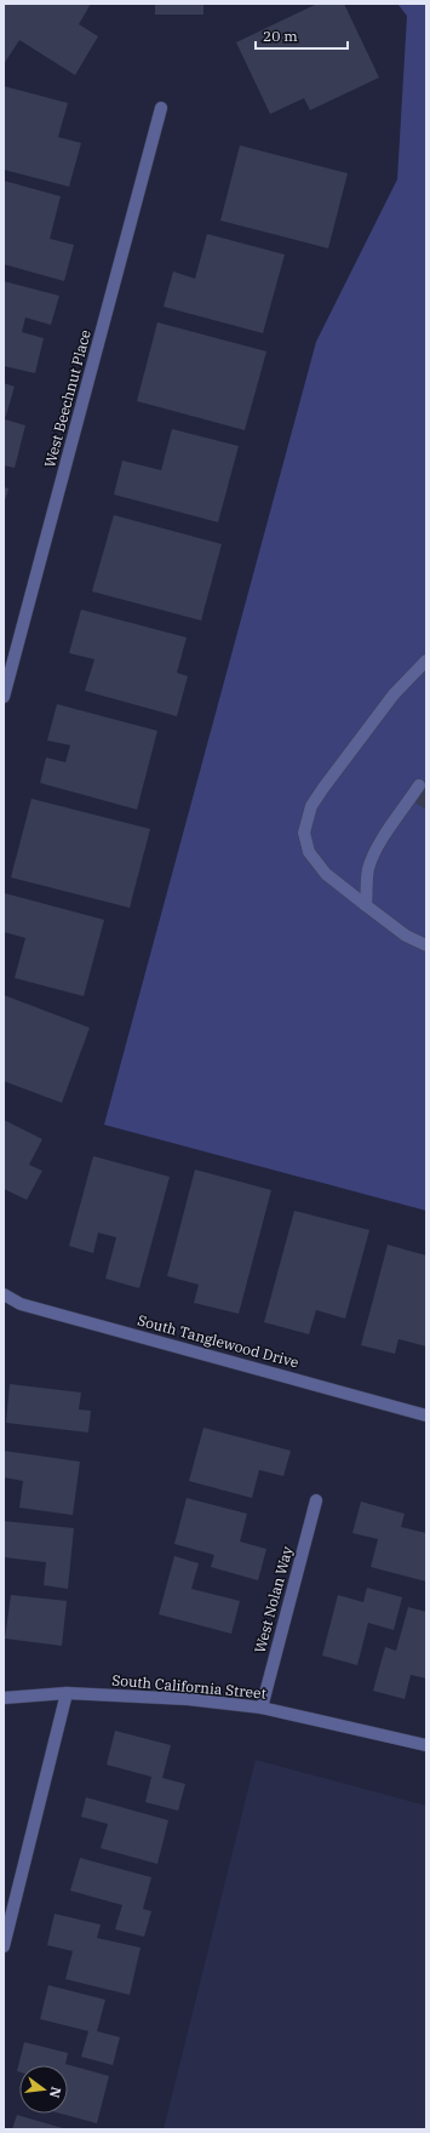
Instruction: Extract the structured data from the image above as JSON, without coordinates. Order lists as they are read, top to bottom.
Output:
{
  "streets": {
    "street": [
      "West Beechnut Place",
      "South Tanglewood Drive",
      "West Nolan Way",
      "South California Street"
    ]
  },
  "crossings": [
    ["West Nolan Way", "South California Street"]
  ],
  "scale_bar": "20 m",
  "north": "right"
}
